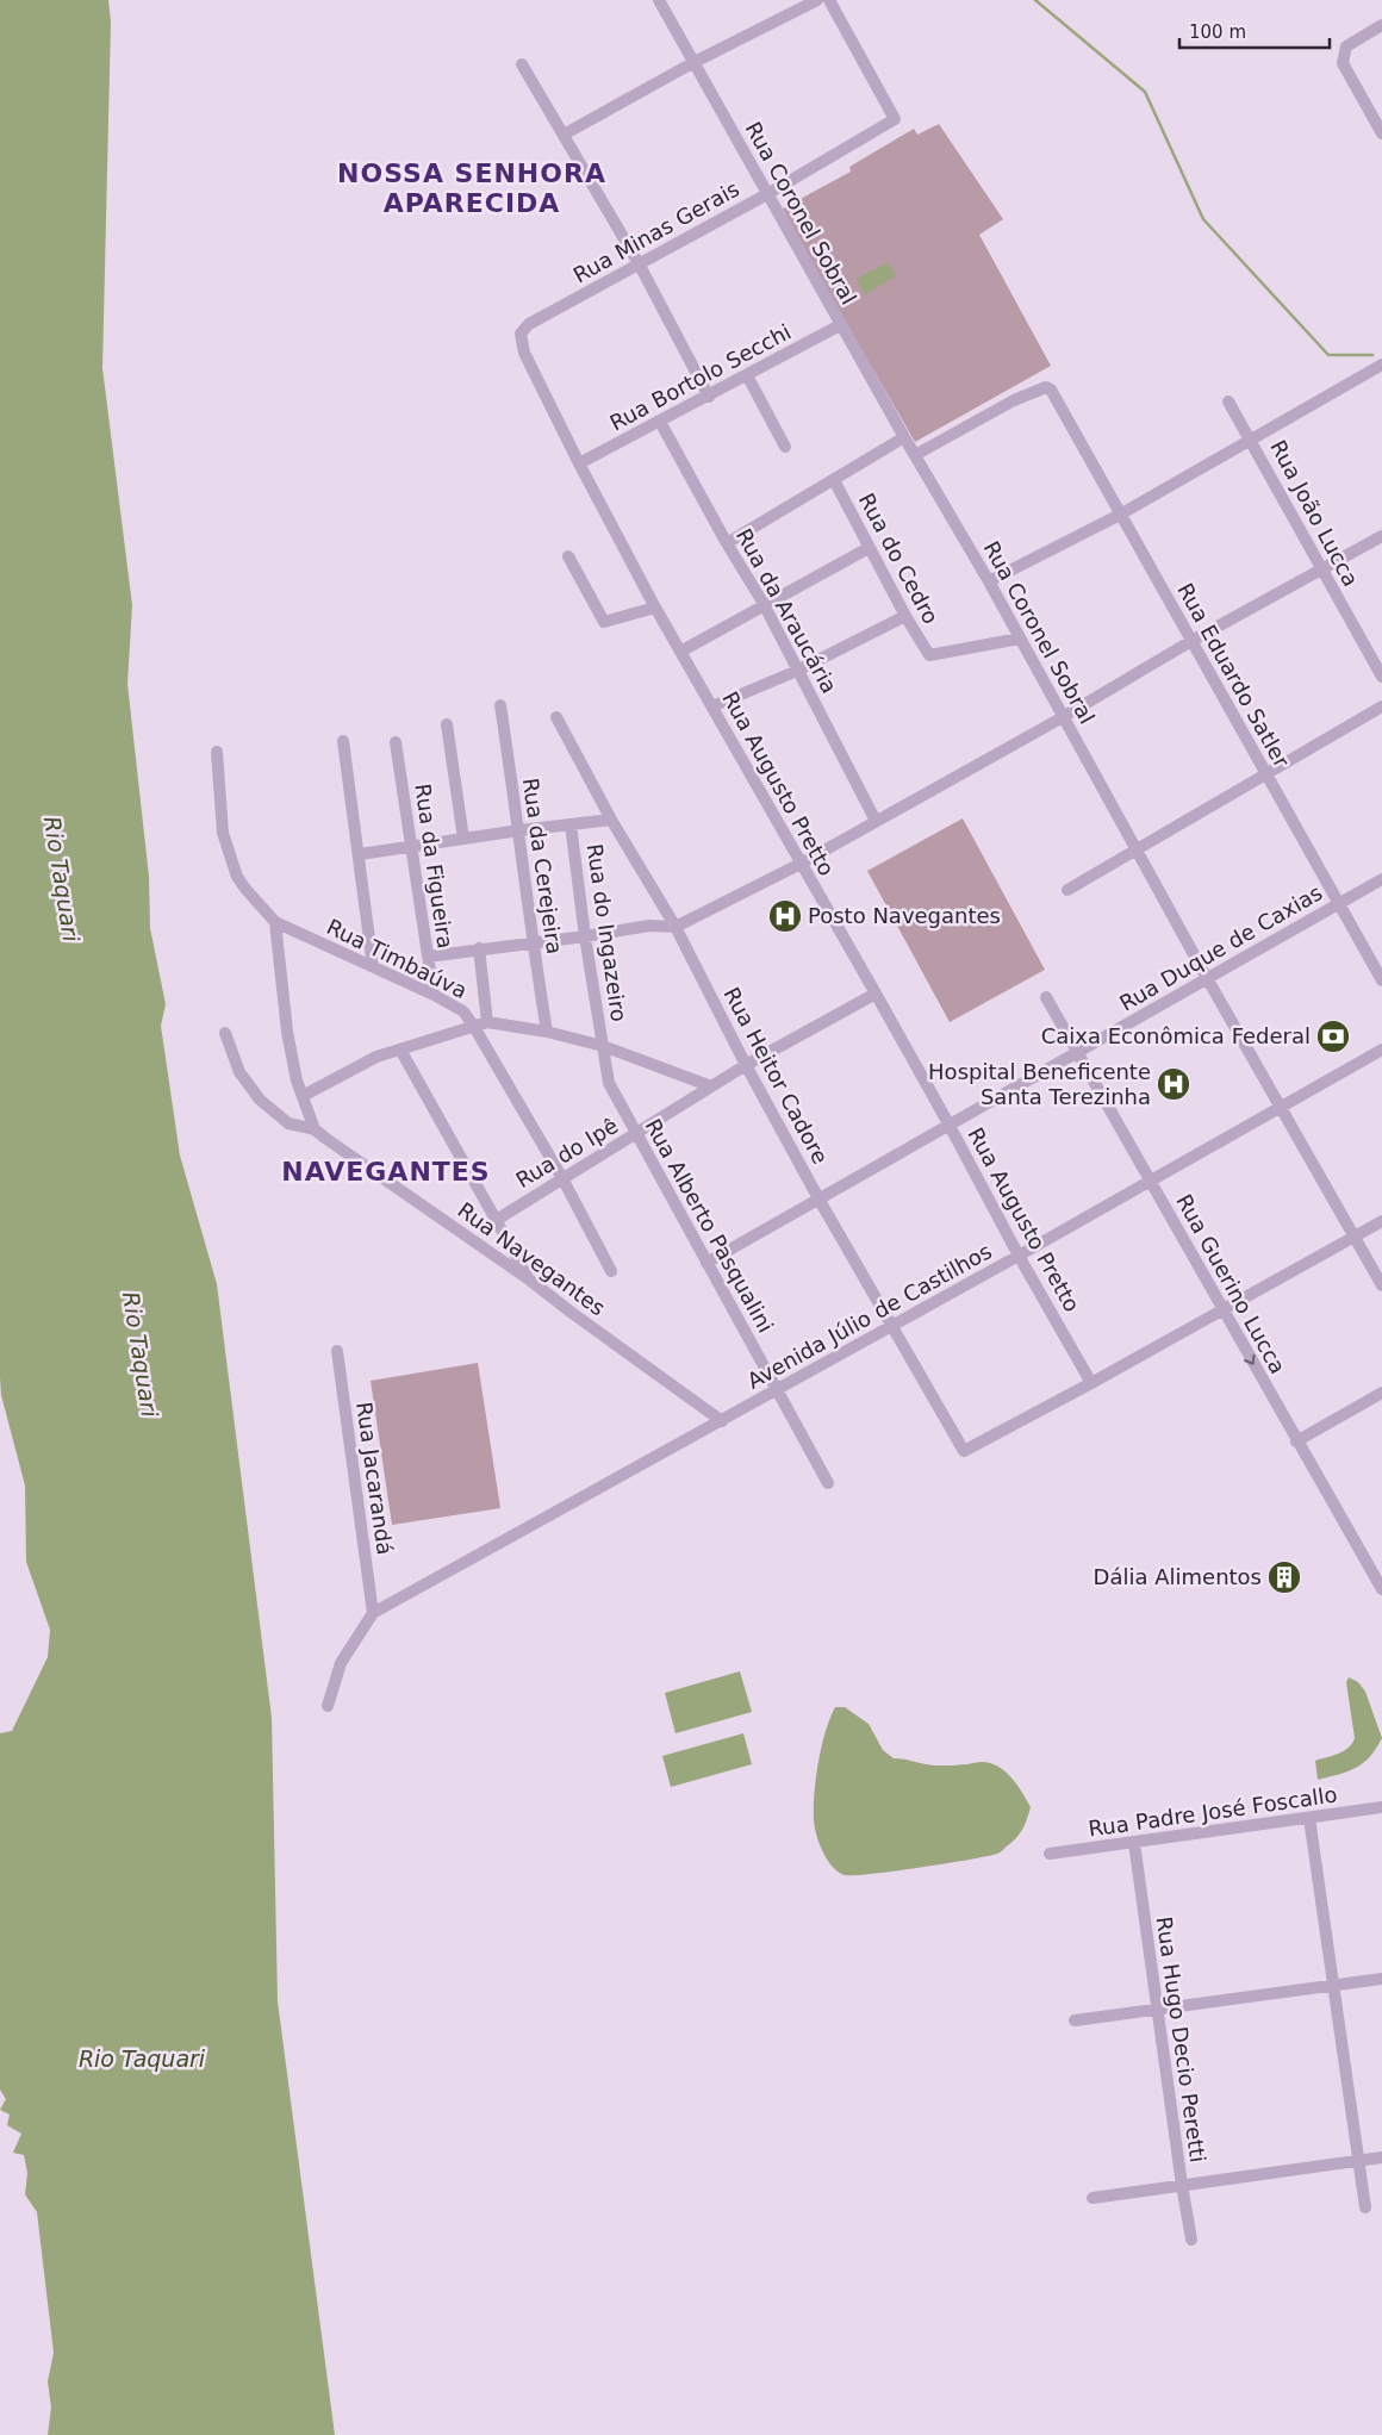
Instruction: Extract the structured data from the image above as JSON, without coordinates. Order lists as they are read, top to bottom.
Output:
{
  "streets": {
    "street": [
      "Rua Coronel Sobral",
      "Rua Minas Gerais",
      "Rua Bortolo Secchi",
      "Rua João Lucca",
      "Rua do Cedro",
      "Rua da Araucária",
      "Rua Eduardo Satler",
      "Rua Augusto Pretto",
      "Rua da Figueira",
      "Rua da Cerejeira",
      "Rua do Ingazeiro",
      "Rua Duque de Caxias",
      "Rua Timbaúva",
      "Rua Heitor Cadore",
      "Rua do Ipê",
      "Rua Alberto Pasqualini",
      "Rua Navegantes",
      "Rua Guerino Lucca",
      "Avenida Júlio de Castilhos",
      "Rua Jacarandá",
      "Rua Padre José Foscallo",
      "Rua Hugo Decio Peretti"
    ]
  },
  "crossings": [
    ["Rua Coronel Sobral", "Rua Minas Gerais"],
    ["Rua Coronel Sobral", "Rua Bortolo Secchi"],
    ["Rua Coronel Sobral", "Rua do Cedro"],
    ["Rua Coronel Sobral", "Rua Eduardo Satler"],
    ["Rua Coronel Sobral", "Rua Duque de Caxias"],
    ["Rua Coronel Sobral", "Avenida Júlio de Castilhos"],
    ["Rua Minas Gerais", "Rua Augusto Pretto"],
    ["Rua Bortolo Secchi", "Rua da Araucária"],
    ["Rua Bortolo Secchi", "Rua Augusto Pretto"],
    ["Rua Eduardo Satler", "Rua Duque de Caxias"],
    ["Rua Augusto Pretto", "Rua Duque de Caxias"],
    ["Rua Augusto Pretto", "Rua Heitor Cadore"],
    ["Rua Augusto Pretto", "Rua do Ipê"],
    ["Rua Augusto Pretto", "Avenida Júlio de Castilhos"],
    ["Rua da Figueira", "Rua Timbaúva"],
    ["Rua do Ingazeiro", "Rua Alberto Pasqualini"],
    ["Rua Duque de Caxias", "Rua Heitor Cadore"],
    ["Rua Duque de Caxias", "Rua Alberto Pasqualini"],
    ["Rua Duque de Caxias", "Rua Guerino Lucca"],
    ["Rua Heitor Cadore", "Rua do Ipê"],
    ["Rua Heitor Cadore", "Avenida Júlio de Castilhos"],
    ["Rua do Ipê", "Rua Alberto Pasqualini"],
    ["Rua Alberto Pasqualini", "Avenida Júlio de Castilhos"],
    ["Rua Navegantes", "Avenida Júlio de Castilhos"],
    ["Rua Guerino Lucca", "Avenida Júlio de Castilhos"],
    ["Avenida Júlio de Castilhos", "Rua Jacarandá"],
    ["Rua Padre José Foscallo", "Rua Hugo Decio Peretti"]
  ],
  "districts": ["NOSSA SENHORA APARECIDA", "NAVEGANTES"],
  "water": ["Rio Taquari"],
  "places": {
    "hospital": ["Posto Navegantes", "Hospital Beneficente Santa Terezinha"],
    "bank": ["Caixa Econômica Federal"],
    "building": ["Dália Alimentos"]
  },
  "scale_bar": "100 m"
}
